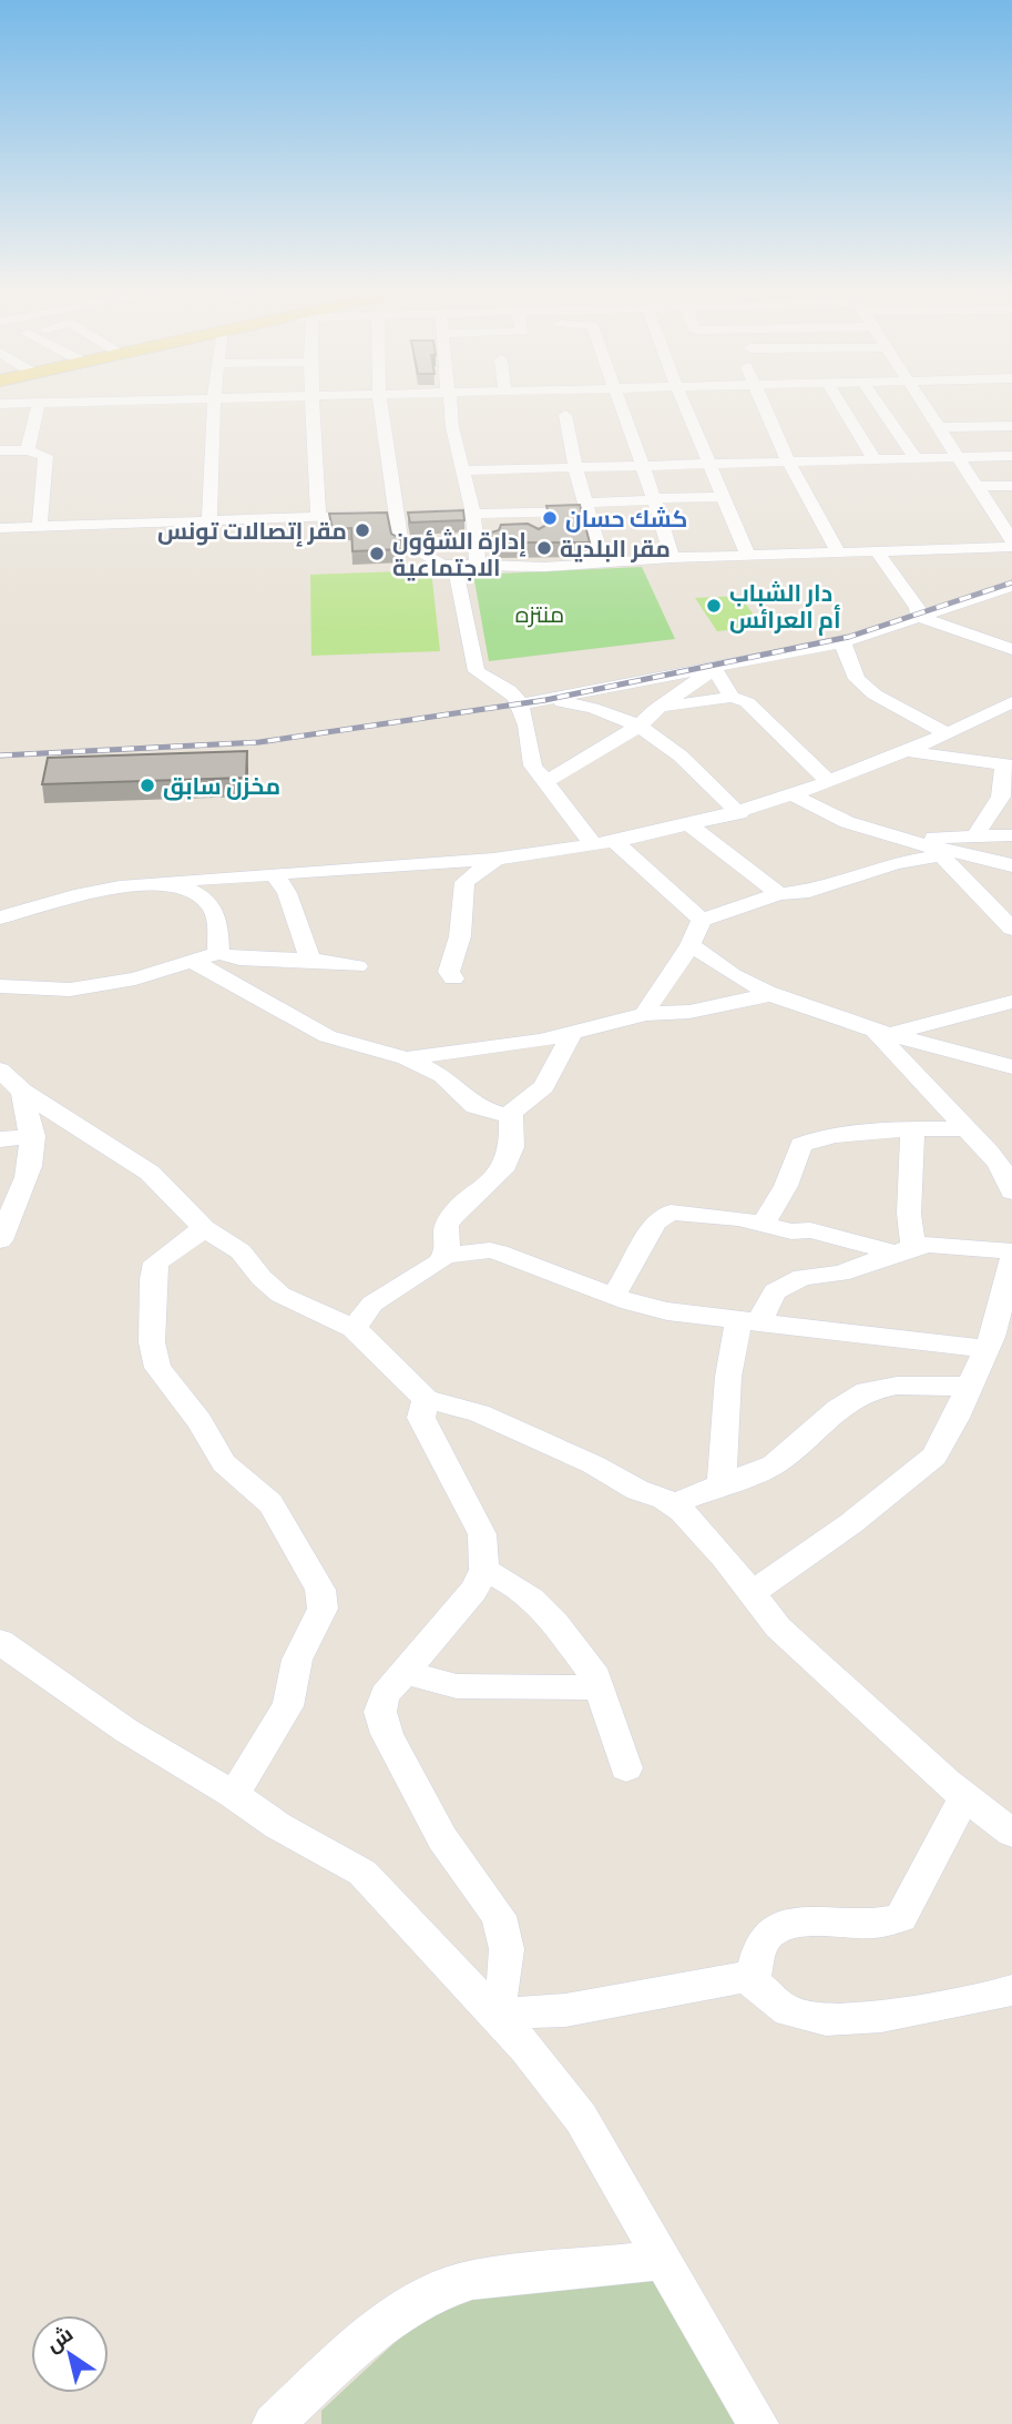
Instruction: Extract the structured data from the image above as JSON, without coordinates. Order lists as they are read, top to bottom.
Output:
{
  "parks": ["منتزه"],
  "places": [
    "كشك حسان",
    "مقر إتصالات تونس",
    "مقر البلدية",
    "إدارة الشؤون الاجتماعية",
    "دار الشباب أم العرائس",
    "مخزن سابق"
  ],
  "north": "top left"
}
